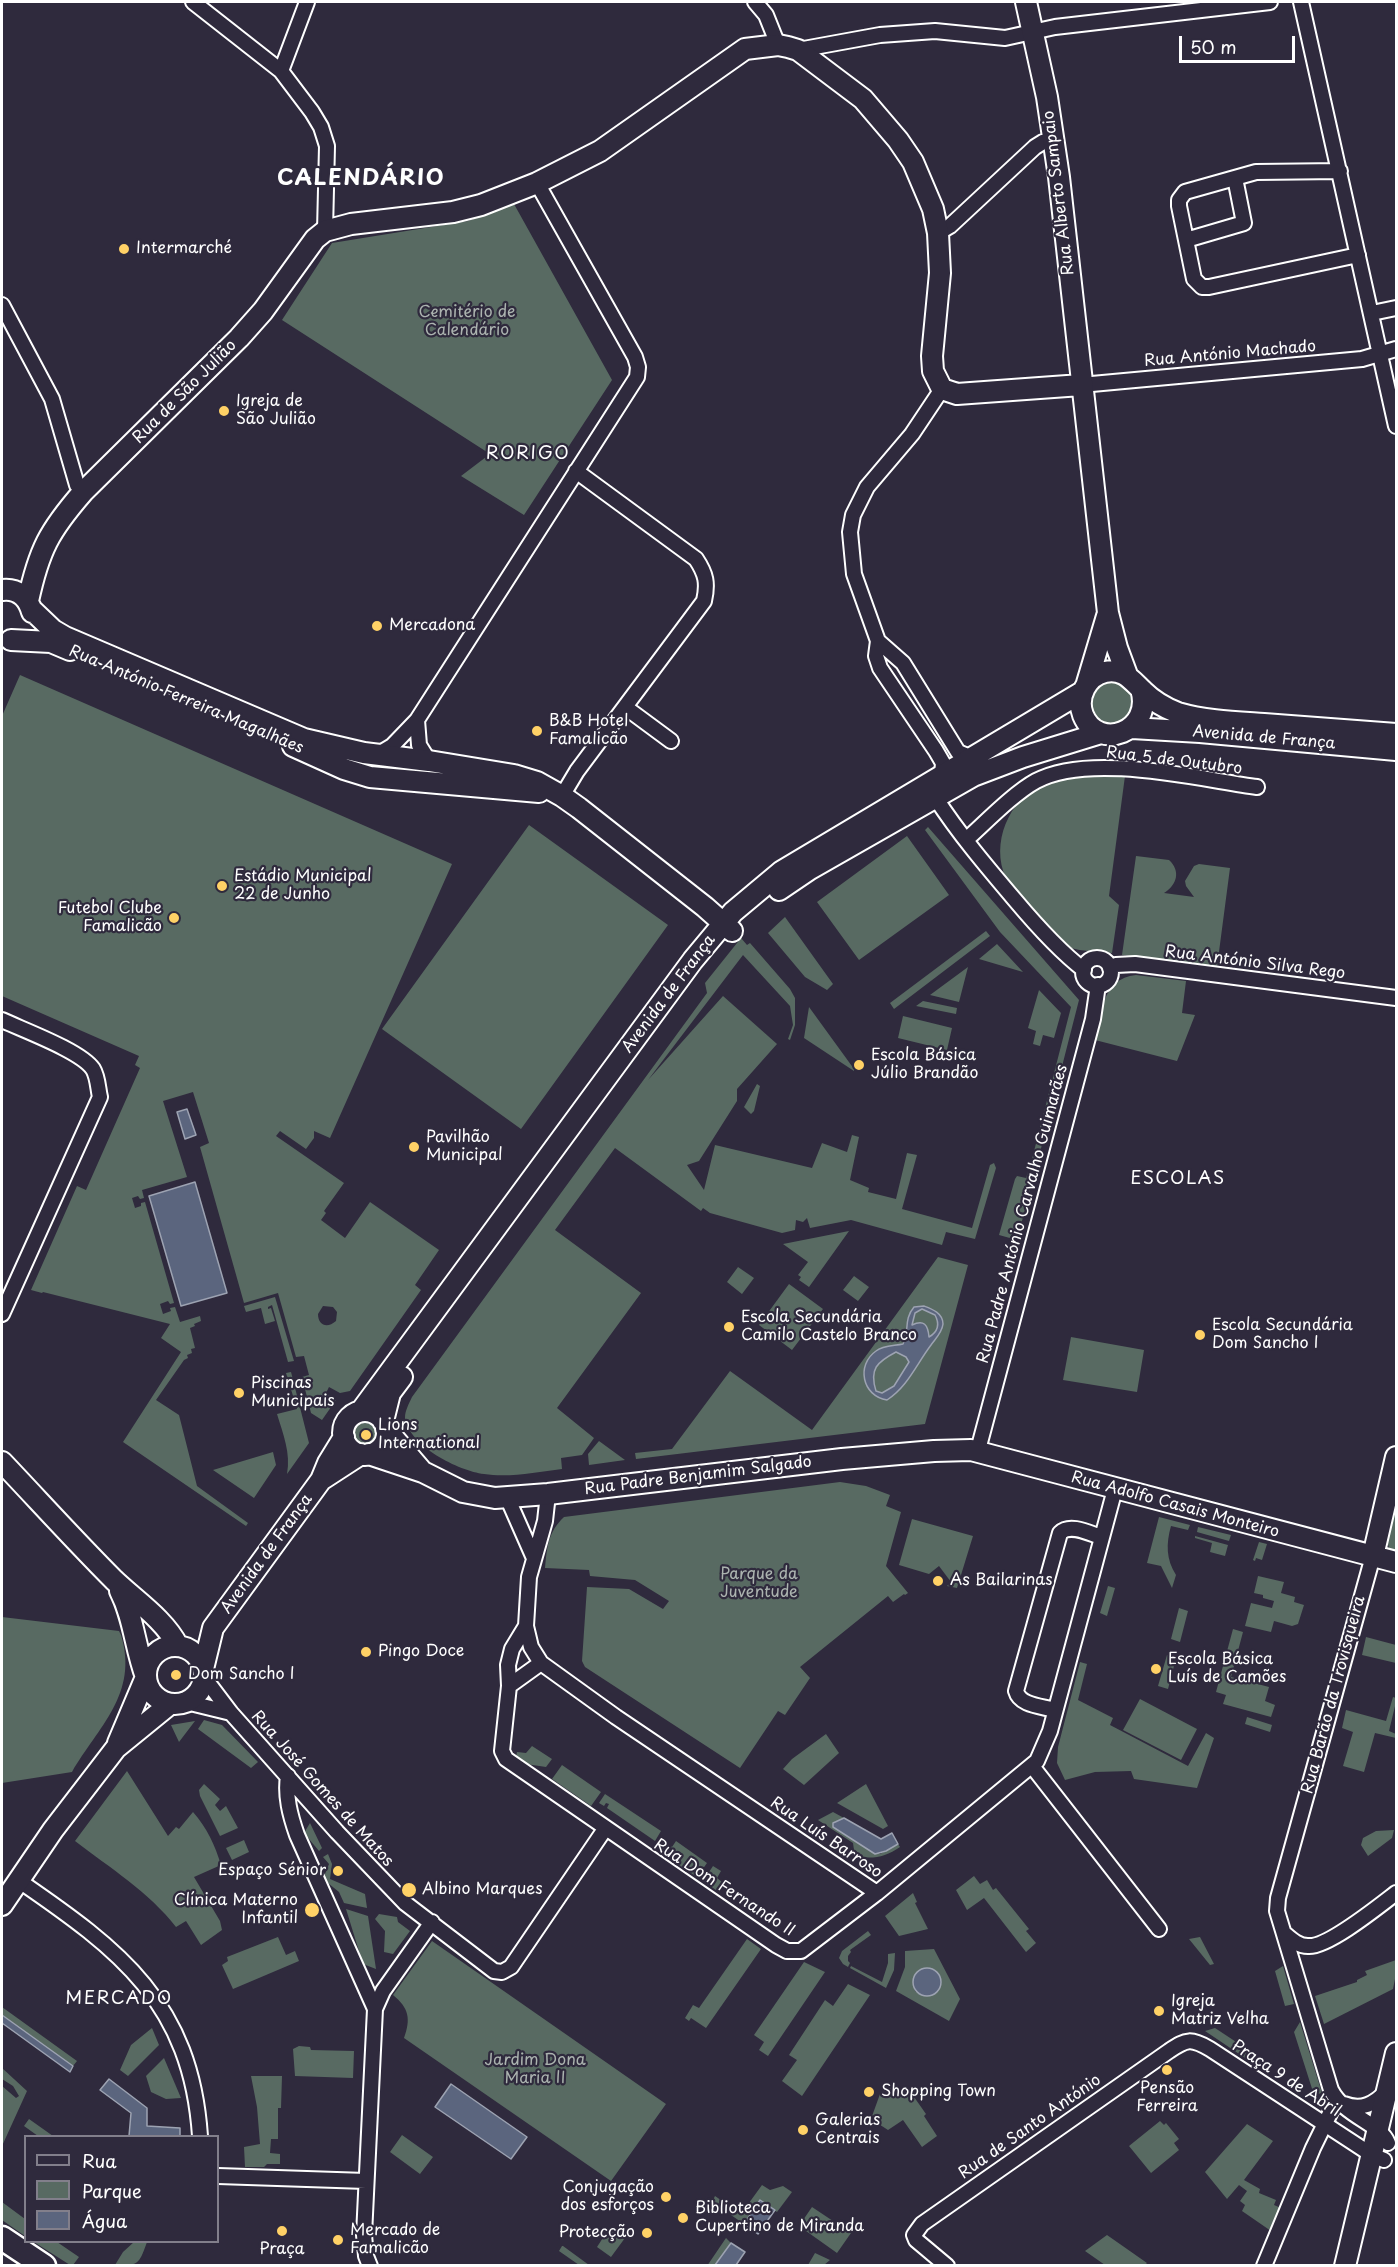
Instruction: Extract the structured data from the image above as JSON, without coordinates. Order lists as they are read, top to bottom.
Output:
{
  "streets": {
    "main road": [
      "Rua Alberto Sampaio",
      "Rua de São Julião",
      "Rua António Ferreira Magalhães",
      "Avenida de França",
      "Rua Padre Benjamim Salgado",
      "Rua Adolfo Casais Monteiro",
      "Rua Barão da Trovisqueira"
    ],
    "street": [
      "Rua António Machado",
      "Rua 5 de Outubro",
      "Rua António Silva Rego",
      "Rua Padre António Carvalho Guimarães",
      "Rua José Gomes de Matos",
      "Rua Luís Barroso",
      "Rua Dom Fernando II",
      "Praça 9 de Abril",
      "Rua de Santo António"
    ]
  },
  "crossings": [
    ["Rua Alberto Sampaio", "Rua António Machado"],
    ["Rua de São Julião", "Rua António Ferreira Magalhães"],
    ["Rua António Ferreira Magalhães", "Avenida de França"],
    ["Avenida de França", "Rua Padre Benjamim Salgado"],
    ["Avenida de França", "Rua José Gomes de Matos"],
    ["Rua António Silva Rego", "Rua Padre António Carvalho Guimarães"],
    ["Rua Padre António Carvalho Guimarães", "Rua Padre Benjamim Salgado"],
    ["Rua Padre António Carvalho Guimarães", "Rua Adolfo Casais Monteiro"],
    ["Rua Padre Benjamim Salgado", "Rua Adolfo Casais Monteiro"],
    ["Rua Padre Benjamim Salgado", "Rua Luís Barroso"],
    ["Rua Adolfo Casais Monteiro", "Rua Barão da Trovisqueira"],
    ["Rua Adolfo Casais Monteiro", "Rua Luís Barroso"],
    ["Rua Barão da Trovisqueira", "Praça 9 de Abril"],
    ["Rua José Gomes de Matos", "Rua Dom Fernando II"],
    ["Rua Luís Barroso", "Rua Dom Fernando II"],
    ["Praça 9 de Abril", "Rua de Santo António"]
  ],
  "districts": [
    "CALENDÁRIO",
    "RORIGO",
    "ESCOLAS",
    "MERCADO"
  ],
  "parks": ["Cemitério de Calendário", "Parque da Juventude", "Jardim Dona Maria II"],
  "places": [
    "Intermarché",
    "Igreja de São Julião",
    "Mercadona",
    "B&B Hotel Famalicão",
    "Estádio Municipal 22 de Junho",
    "Futebol Clube Famalicão",
    "Escola Básica Júlio Brandão",
    "Pavilhão Municipal",
    "Escola Secundária Camilo Castelo Branco",
    "Escola Secundária Dom Sancho I",
    "Piscinas Municipais",
    "Lions International",
    "As Bailarinas",
    "Pingo Doce",
    "Escola Básica Luís de Camões",
    "Dom Sancho I",
    "Espaço Sénior",
    "Albino Marques",
    "Clínica Materno Infantil",
    "Igreja Matriz Velha",
    "Pensão Ferreira",
    "Shopping Town",
    "Galerias Centrais",
    "Conjugação dos esforços",
    "Biblioteca Cupertino de Miranda",
    "Praça",
    "Protecção",
    "Mercado de Famalicão"
  ],
  "legend": ["Rua", "Parque", "Água"],
  "scale_bar": "50 m"
}
